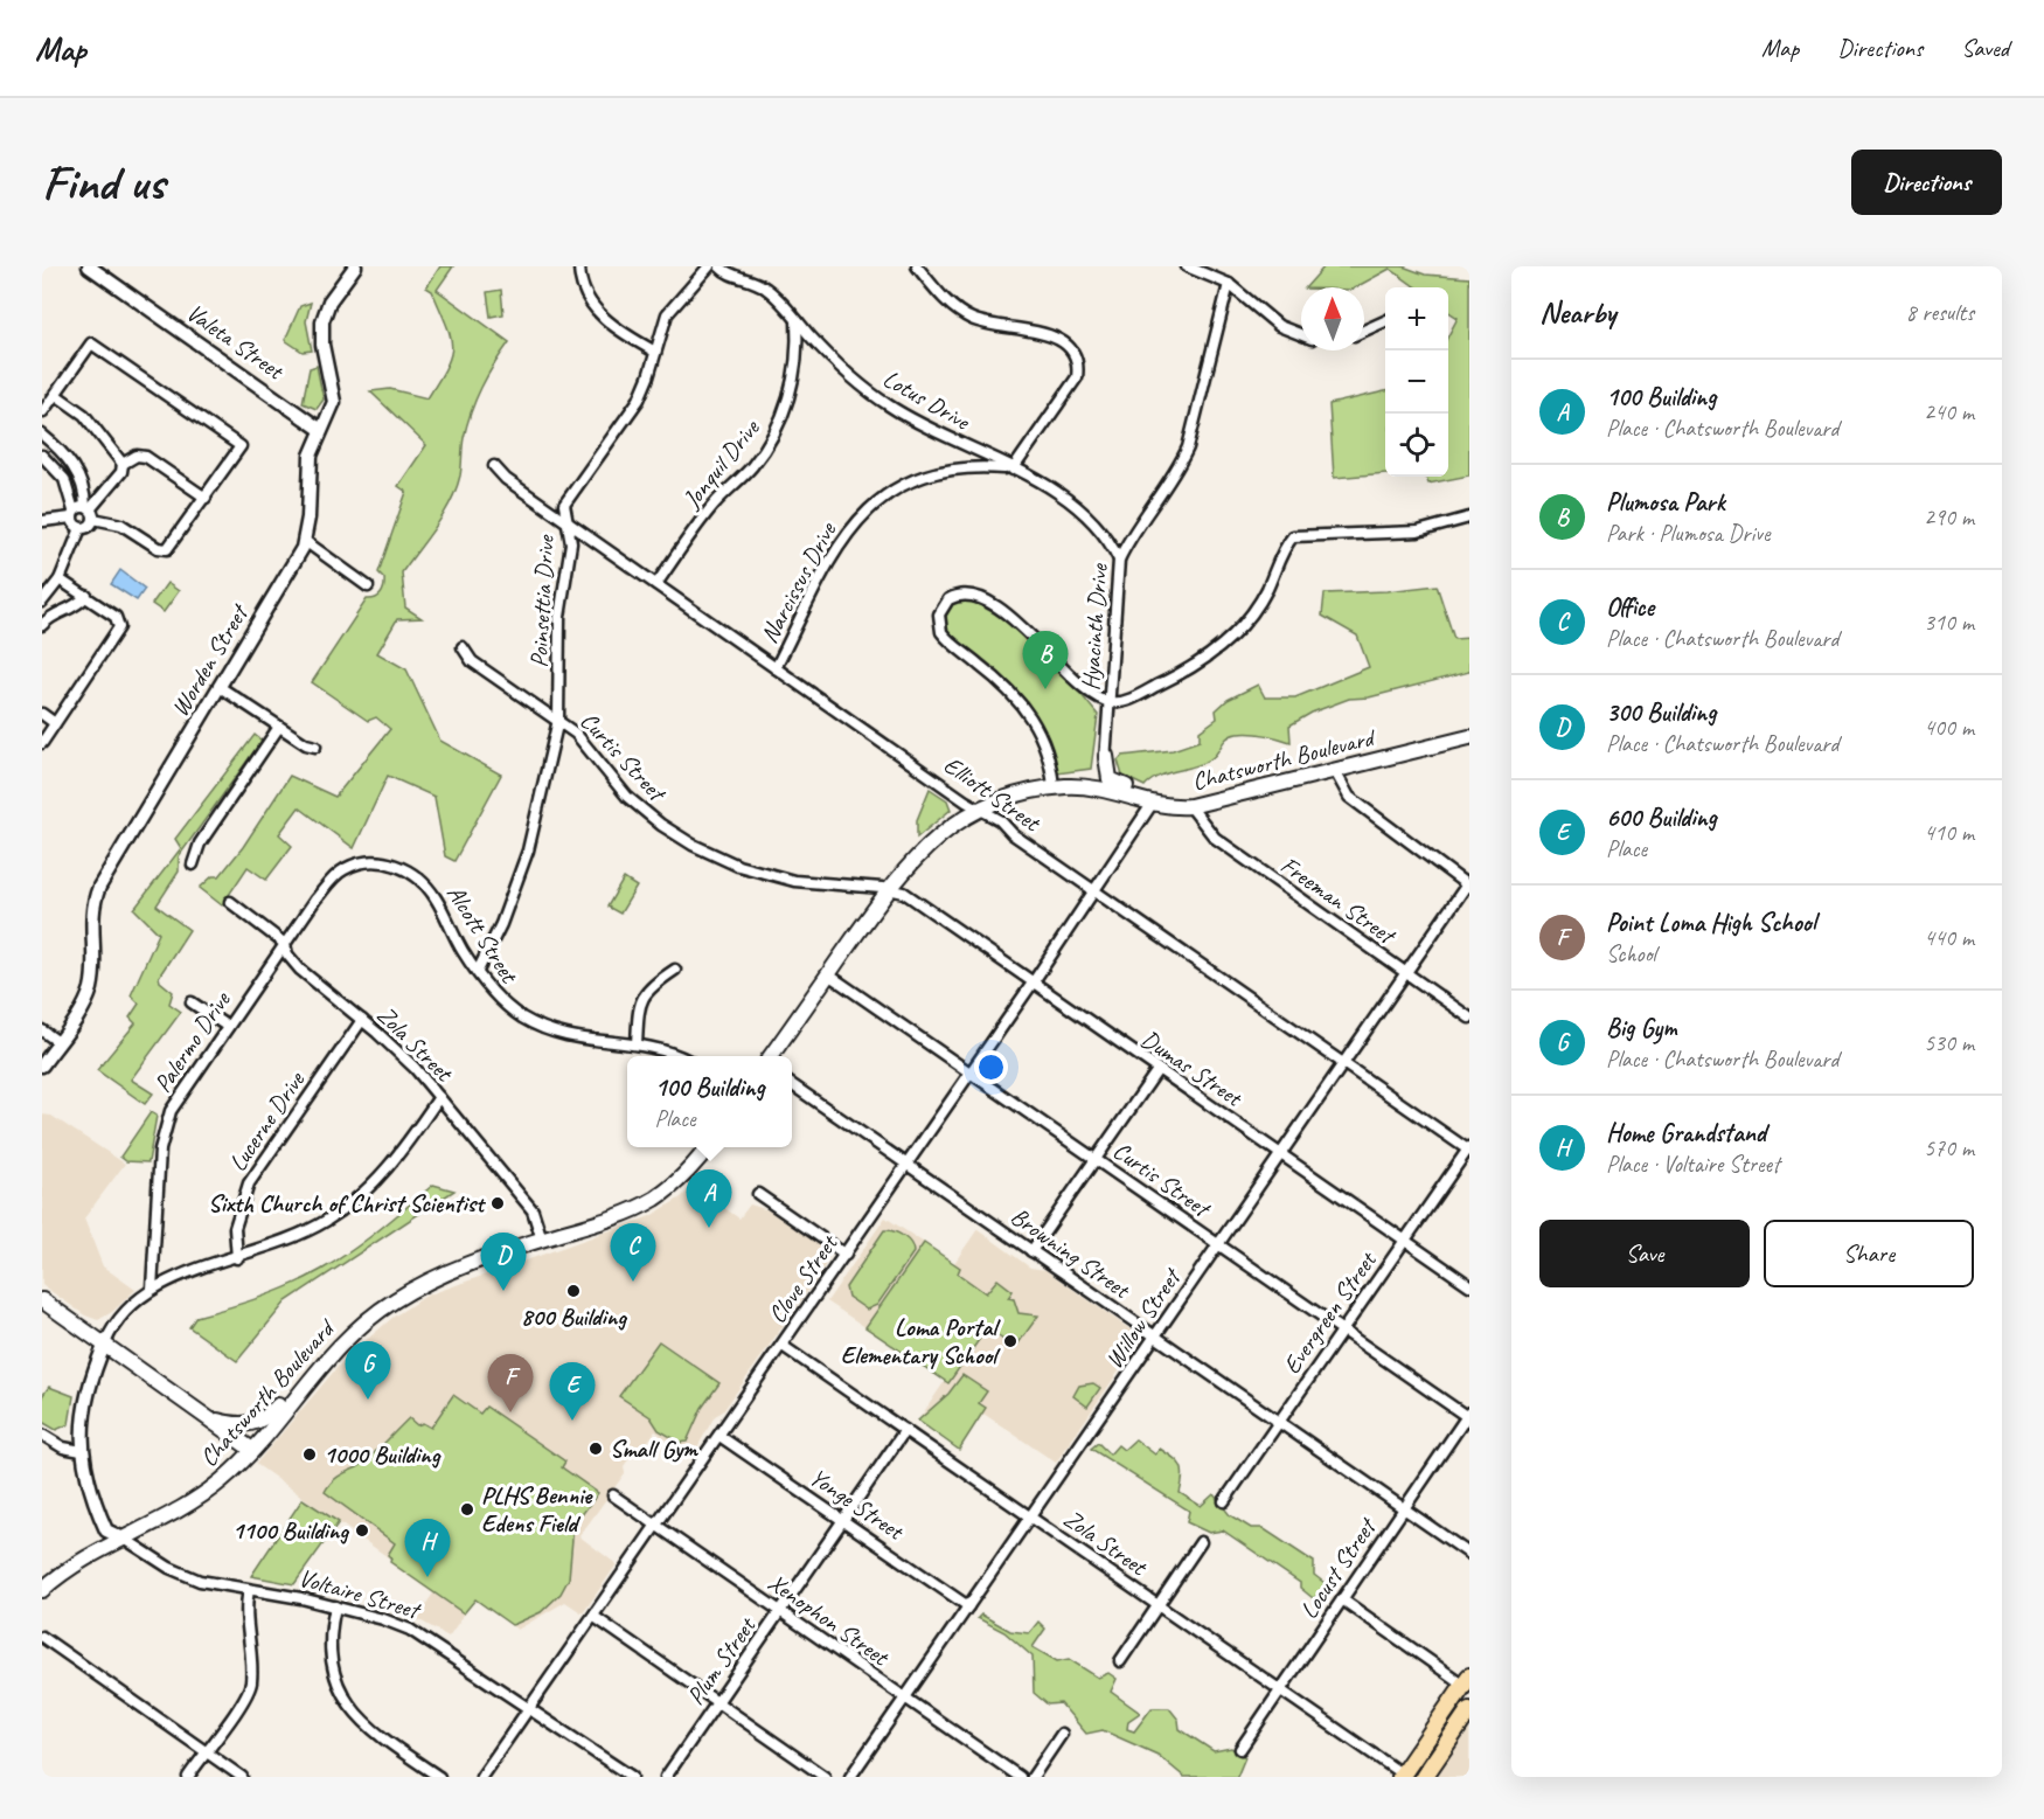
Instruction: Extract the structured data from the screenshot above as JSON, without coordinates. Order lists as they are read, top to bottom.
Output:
{
  "streets": {
    "main road": ["Chatsworth Boulevard"],
    "street": [
      "Valeta Street",
      "Lotus Drive",
      "Jonquil Drive",
      "Narcissus Drive",
      "Poinsettia Drive",
      "Hyacinth Drive",
      "Worden Street",
      "Curtis Street",
      "Elliott Street",
      "Freeman Street",
      "Alcott Street",
      "Palermo Drive",
      "Zola Street",
      "Dumas Street",
      "Lucerne Drive",
      "Browning Street",
      "Clove Street",
      "Evergreen Street",
      "Willow Street",
      "Yonge Street",
      "Locust Street",
      "Voltaire Street",
      "Xenophon Street",
      "Plum Street"
    ]
  },
  "crossings": [
    ["Valeta Street", "Worden Street"],
    ["Lotus Drive", "Jonquil Drive"],
    ["Lotus Drive", "Narcissus Drive"],
    ["Lotus Drive", "Hyacinth Drive"],
    ["Jonquil Drive", "Elliott Street"],
    ["Narcissus Drive", "Elliott Street"],
    ["Poinsettia Drive", "Curtis Street"],
    ["Poinsettia Drive", "Elliott Street"],
    ["Poinsettia Drive", "Alcott Street"],
    ["Hyacinth Drive", "Chatsworth Boulevard"],
    ["Curtis Street", "Chatsworth Boulevard"],
    ["Curtis Street", "Dumas Street"],
    ["Curtis Street", "Clove Street"],
    ["Curtis Street", "Evergreen Street"],
    ["Curtis Street", "Willow Street"],
    ["Curtis Street", "Locust Street"],
    ["Chatsworth Boulevard", "Elliott Street"],
    ["Chatsworth Boulevard", "Freeman Street"],
    ["Chatsworth Boulevard", "Zola Street"],
    ["Chatsworth Boulevard", "Dumas Street"],
    ["Chatsworth Boulevard", "Clove Street"],
    ["Chatsworth Boulevard", "Voltaire Street"],
    ["Elliott Street", "Clove Street"],
    ["Elliott Street", "Evergreen Street"],
    ["Elliott Street", "Willow Street"],
    ["Freeman Street", "Willow Street"],
    ["Alcott Street", "Palermo Drive"],
    ["Palermo Drive", "Zola Street"],
    ["Zola Street", "Lucerne Drive"],
    ["Zola Street", "Clove Street"],
    ["Zola Street", "Willow Street"],
    ["Zola Street", "Locust Street"],
    ["Zola Street", "Plum Street"],
    ["Dumas Street", "Clove Street"],
    ["Dumas Street", "Evergreen Street"],
    ["Dumas Street", "Willow Street"],
    ["Browning Street", "Clove Street"],
    ["Browning Street", "Evergreen Street"],
    ["Browning Street", "Willow Street"],
    ["Browning Street", "Locust Street"],
    ["Clove Street", "Yonge Street"],
    ["Clove Street", "Voltaire Street"],
    ["Clove Street", "Xenophon Street"],
    ["Willow Street", "Yonge Street"],
    ["Willow Street", "Xenophon Street"],
    ["Yonge Street", "Plum Street"],
    ["Xenophon Street", "Plum Street"]
  ],
  "places": [
    "Sixth Church of Christ Scientist",
    "800 Building",
    "Loma Portal Elementary School",
    "Small Gym",
    "1000 Building",
    "PLHS Bennie Edens Field",
    "1100 Building"
  ],
  "north": "top",
  "page": {
    "header": "Map",
    "nav": ["Map", "Directions", "Saved"],
    "buttons": [
      "Directions",
      ["Save", "Share"]
    ],
    "title": "Find us",
    "heading": ["Nearby", "8 results"],
    "map_buttons": ["+", "−"],
    "list": [
      {
        "mark": "A",
        "name": "100 Building",
        "note": "Place · Chatsworth Boulevard",
        "value": "240 m"
      },
      {
        "mark": "B",
        "name": "Plumosa Park",
        "note": "Park · Plumosa Drive",
        "value": "290 m"
      },
      {
        "mark": "C",
        "name": "Office",
        "note": "Place · Chatsworth Boulevard",
        "value": "310 m"
      },
      {
        "mark": "D",
        "name": "300 Building",
        "note": "Place · Chatsworth Boulevard",
        "value": "400 m"
      },
      {
        "mark": "E",
        "name": "600 Building",
        "note": "Place",
        "value": "410 m"
      },
      {
        "mark": "F",
        "name": "Point Loma High School",
        "note": "School",
        "value": "440 m"
      },
      {
        "mark": "G",
        "name": "Big Gym",
        "note": "Place · Chatsworth Boulevard",
        "value": "530 m"
      },
      {
        "mark": "H",
        "name": "Home Grandstand",
        "note": "Place · Voltaire Street",
        "value": "570 m"
      }
    ],
    "pins": [
      "B",
      "A",
      "C",
      "D",
      "G",
      "F",
      "E",
      "H"
    ],
    "popup": ["100 Building", "Place"]
  }
}
